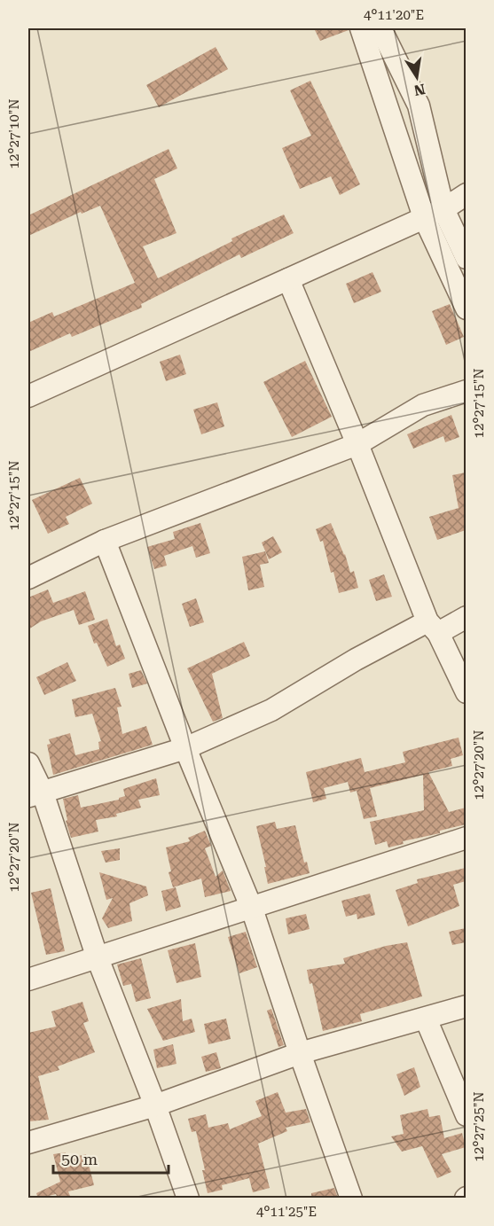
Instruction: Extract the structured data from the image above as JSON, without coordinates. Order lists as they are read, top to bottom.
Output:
{
  "scale_bar": "50 m",
  "north": "bottom",
  "coordinates": [
    "4°11'20\"E",
    "12°27'10\"N",
    "12°27'15\"N",
    "12°27'20\"N",
    "12°27'25\"N",
    "4°11'25\"E"
  ]
}
